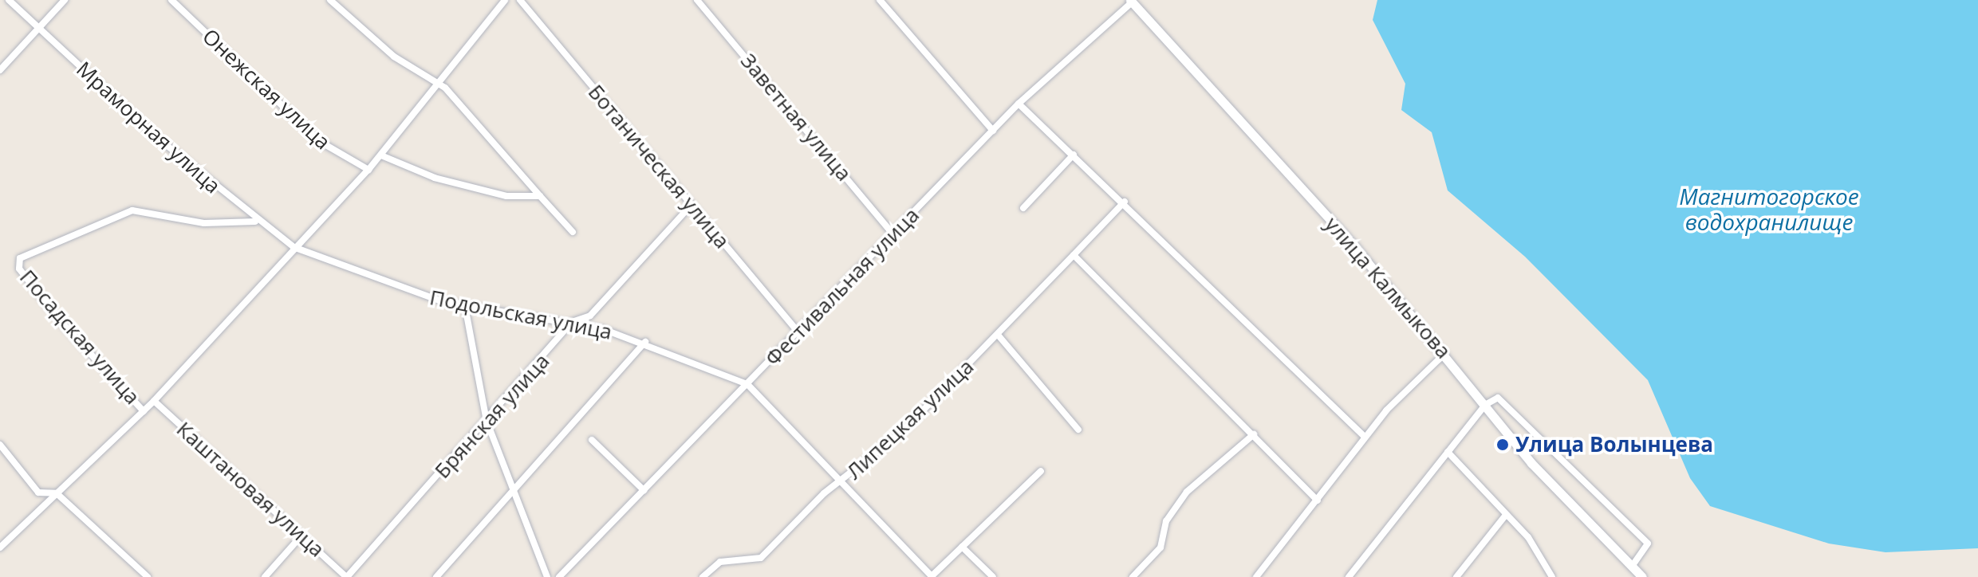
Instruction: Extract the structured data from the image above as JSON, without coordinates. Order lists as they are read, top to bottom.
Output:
{
  "streets": {
    "main road": ["улица Калмыкова"],
    "street": [
      "Онежская улица",
      "Заветная улица",
      "Мраморная улица",
      "Ботаническая улица",
      "Фестивальная улица",
      "Подольская улица",
      "Посадская улица",
      "Брянская улица",
      "Липецкая улица",
      "Каштановая улица"
    ]
  },
  "crossings": [
    ["Заветная улица", "Фестивальная улица"],
    ["Мраморная улица", "Подольская улица"],
    ["Мраморная улица", "Посадская улица"],
    ["Ботаническая улица", "Фестивальная улица"],
    ["Ботаническая улица", "Брянская улица"],
    ["Фестивальная улица", "улица Калмыкова"],
    ["Фестивальная улица", "Подольская улица"],
    ["Подольская улица", "Брянская улица"],
    ["Подольская улица", "Липецкая улица"],
    ["Брянская улица", "Каштановая улица"]
  ],
  "water": ["Магнитогорское водохранилище"],
  "places": ["Улица Волынцева"]
}
